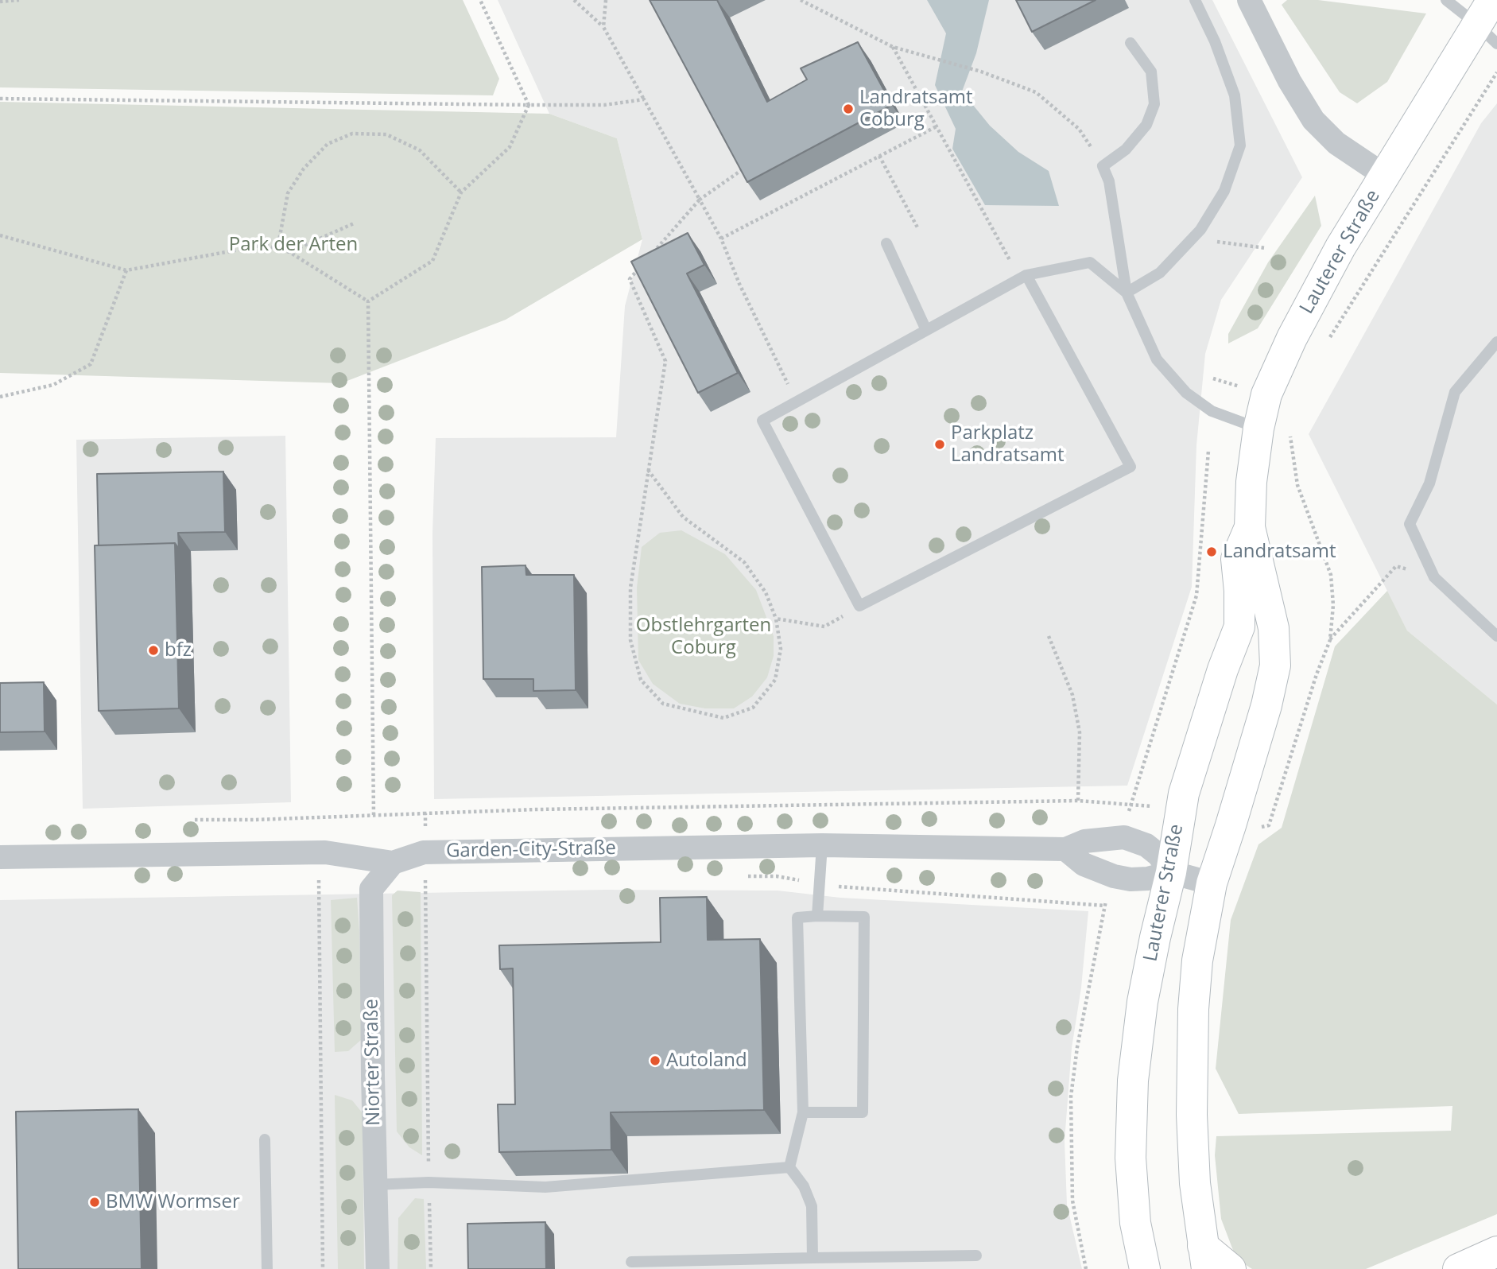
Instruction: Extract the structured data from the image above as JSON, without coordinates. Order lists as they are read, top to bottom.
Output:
{
  "streets": {
    "main road": ["Lauterer Straße"],
    "street": ["Garden-City-Straße", "Niorter Straße"]
  },
  "crossings": [
    ["Lauterer Straße", "Garden-City-Straße"]
  ],
  "parks": ["Park der Arten", "Obstlehrgarten Coburg"],
  "places": [
    "Landratsamt Coburg",
    "Parkplatz Landratsamt",
    "Landratsamt",
    "bfz",
    "Autoland",
    "BMW Wormser"
  ]
}
